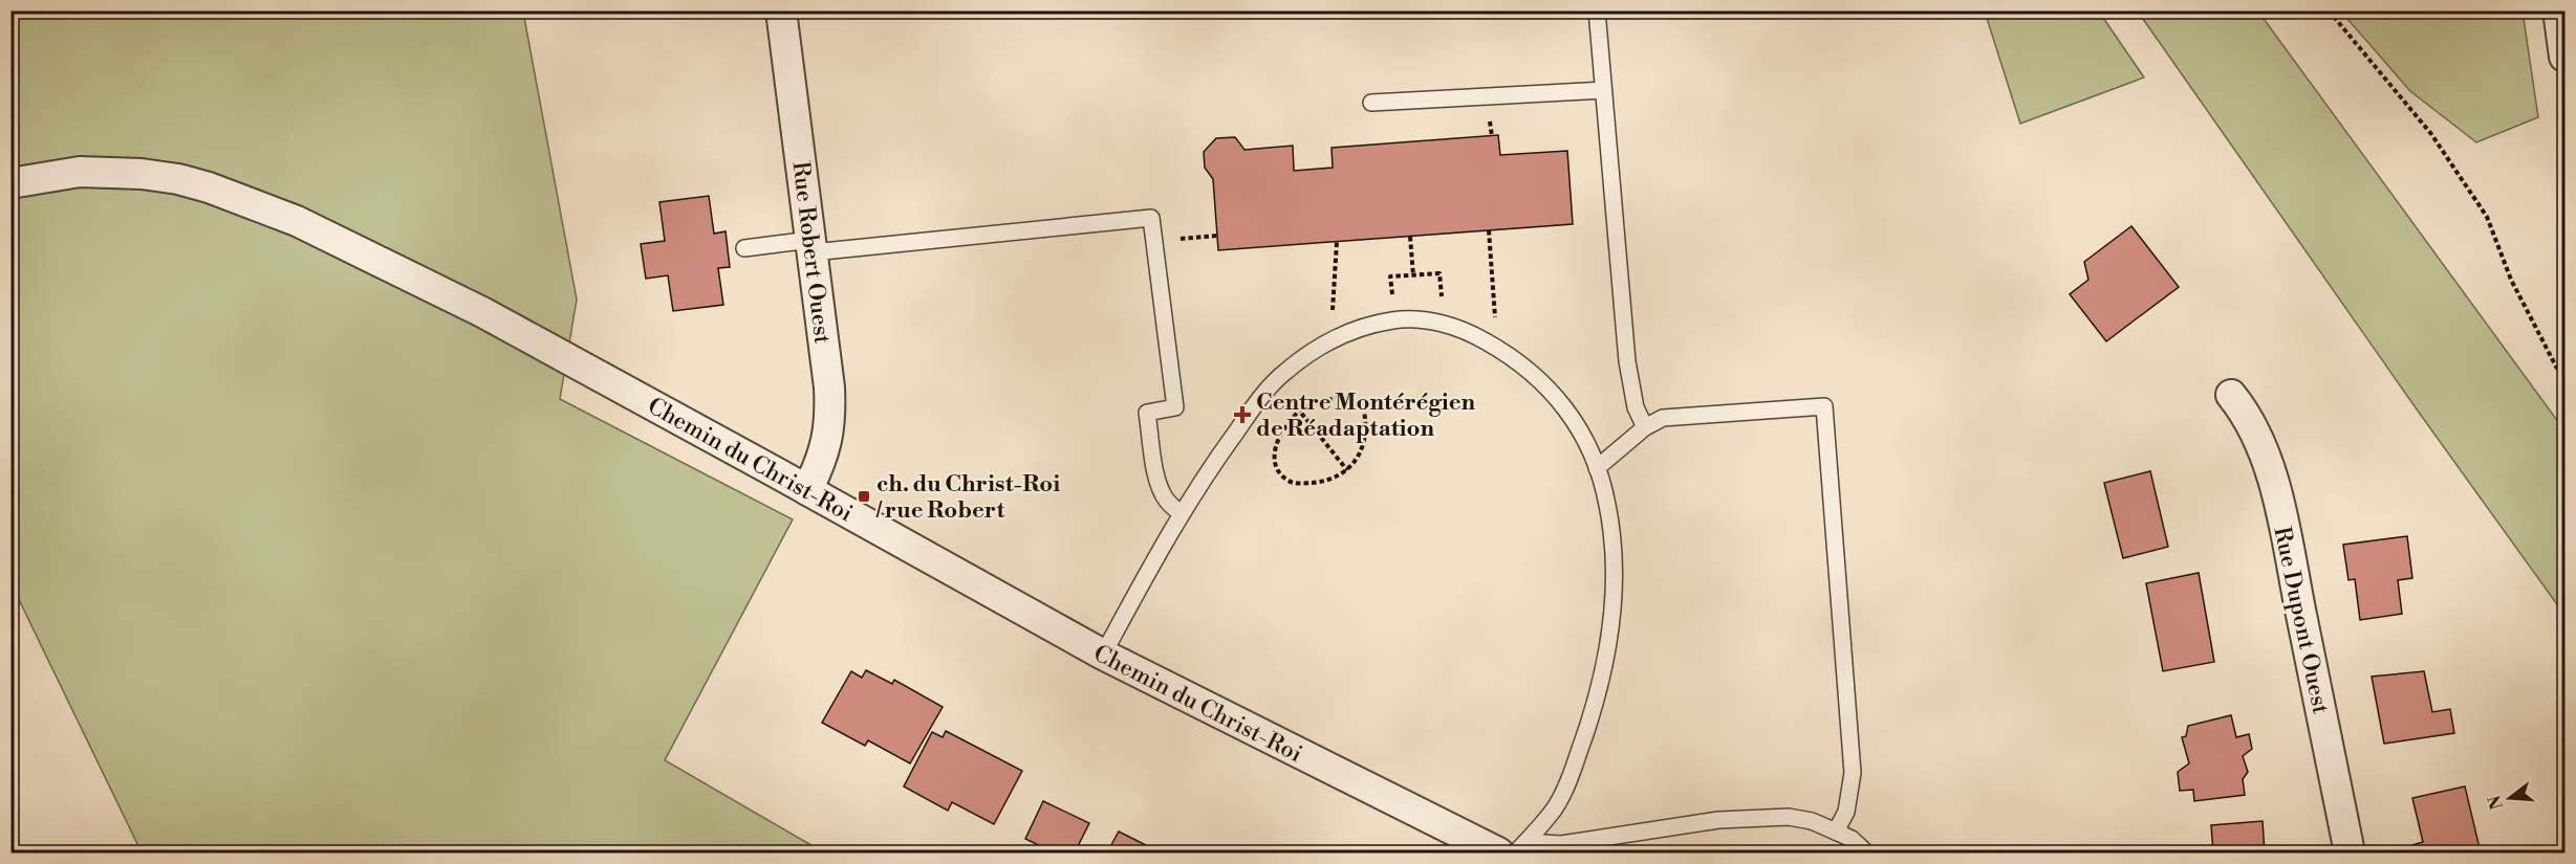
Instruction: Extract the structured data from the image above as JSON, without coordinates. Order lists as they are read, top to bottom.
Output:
{
  "streets": {
    "street": ["Rue Robert Ouest", "Chemin du Christ-Roi", "Rue Dupont Ouest"]
  },
  "crossings": [
    ["Rue Robert Ouest", "Chemin du Christ-Roi"]
  ],
  "places": {
    "health": ["Centre Montérégien de Réadaptation"],
    "transit": ["ch. du Christ-Roi / rue Robert"]
  },
  "north": "left"
}
